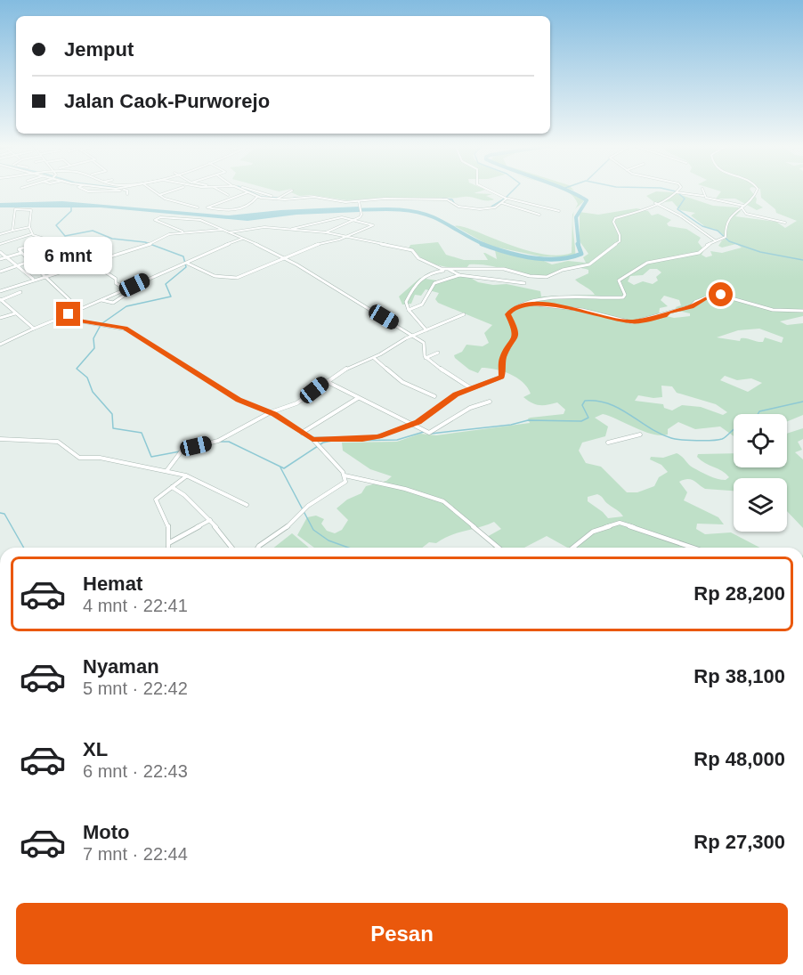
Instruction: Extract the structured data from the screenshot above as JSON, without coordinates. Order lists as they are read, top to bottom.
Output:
{
  "page": {
    "banner": ["Jemput", "Jalan Caok-Purworejo"],
    "bubble": "6 mnt",
    "list": [
      {
        "name": "Hemat",
        "note": "4 mnt · 22:41",
        "value": "Rp 28,200"
      },
      {
        "name": "Nyaman",
        "note": "5 mnt · 22:42",
        "value": "Rp 38,100"
      },
      {
        "name": "XL",
        "note": "6 mnt · 22:43",
        "value": "Rp 48,000"
      },
      {
        "name": "Moto",
        "note": "7 mnt · 22:44",
        "value": "Rp 27,300"
      }
    ],
    "buttons": "Pesan"
  }
}
